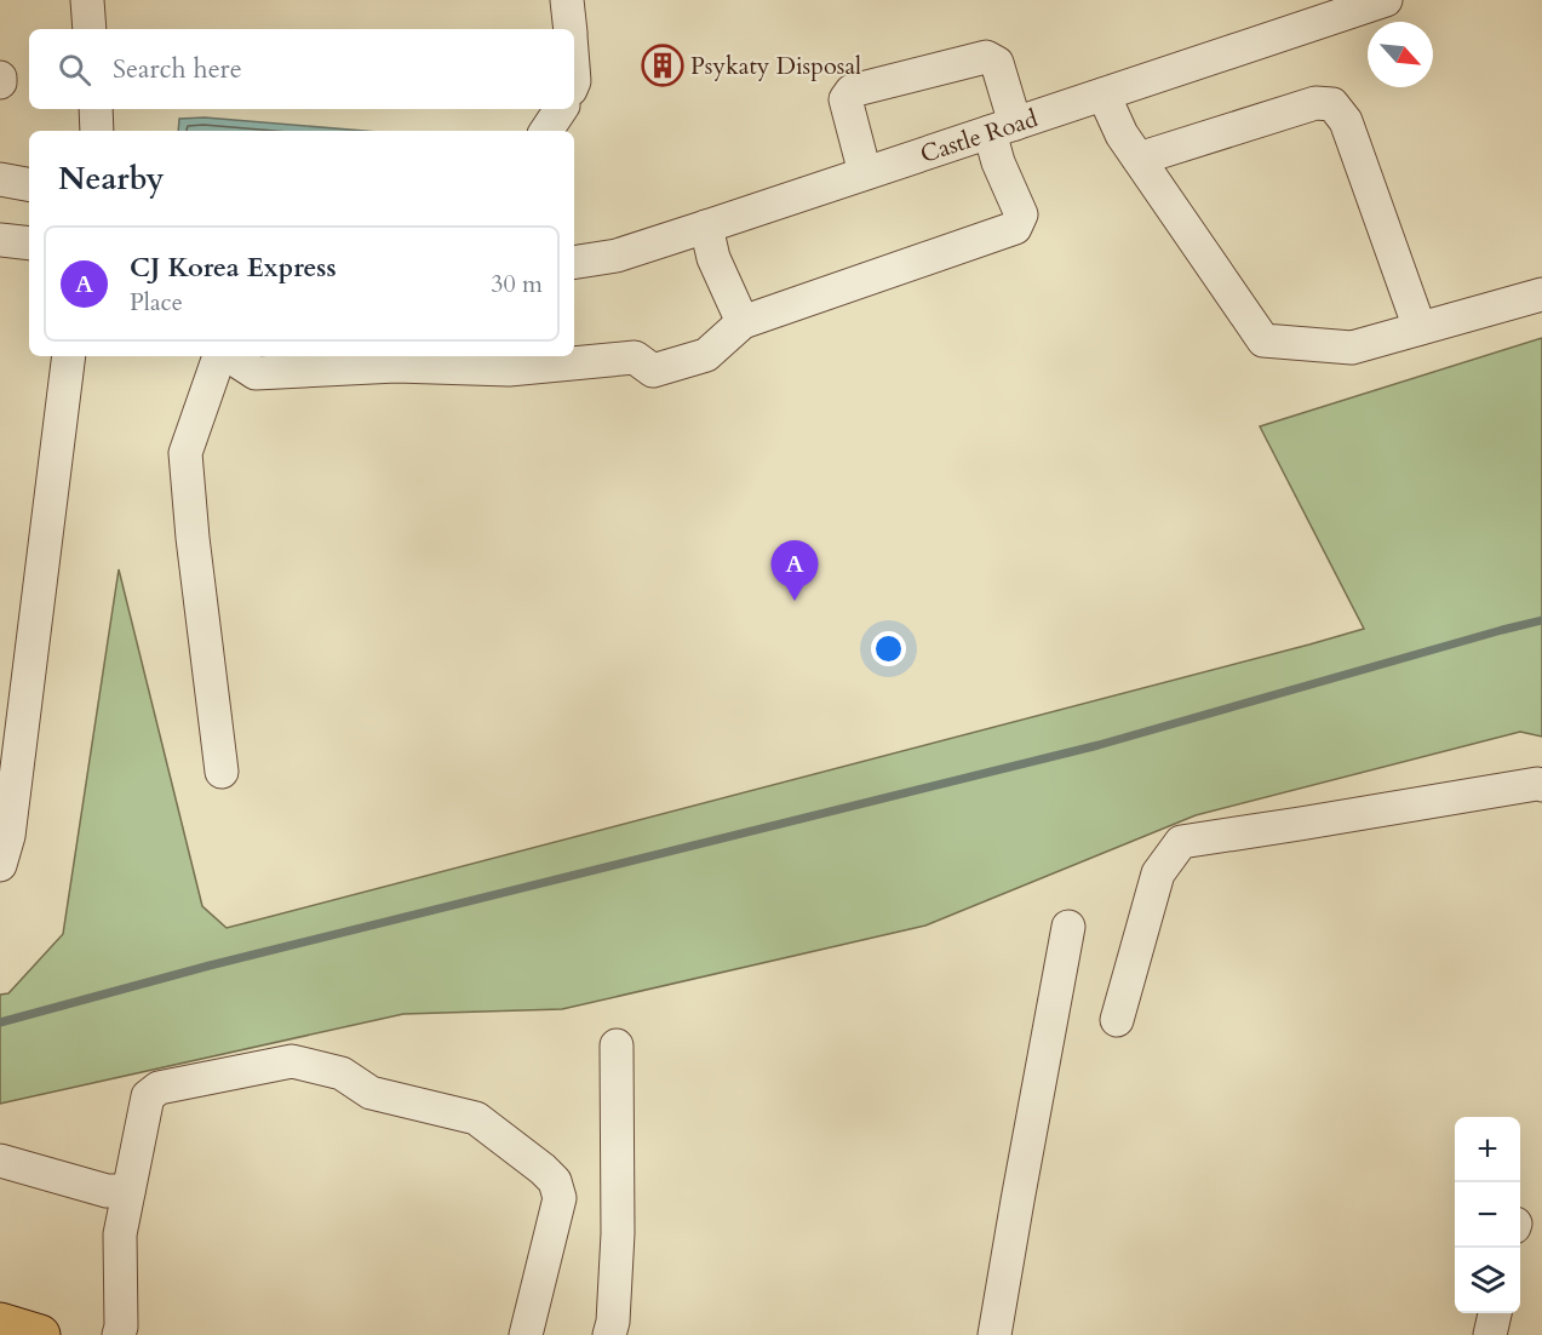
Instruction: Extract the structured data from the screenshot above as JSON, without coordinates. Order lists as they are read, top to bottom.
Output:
{
  "streets": {
    "street": ["Castle Road"]
  },
  "places": {
    "building": ["Psykaty Disposal"]
  },
  "north": "bottom right",
  "page": {
    "search": "Search here",
    "heading": "Nearby",
    "list": [
      {
        "mark": "A",
        "name": "CJ Korea Express",
        "note": "Place",
        "value": "30 m"
      }
    ],
    "pins": "A",
    "map_buttons": ["+", "−"]
  }
}
